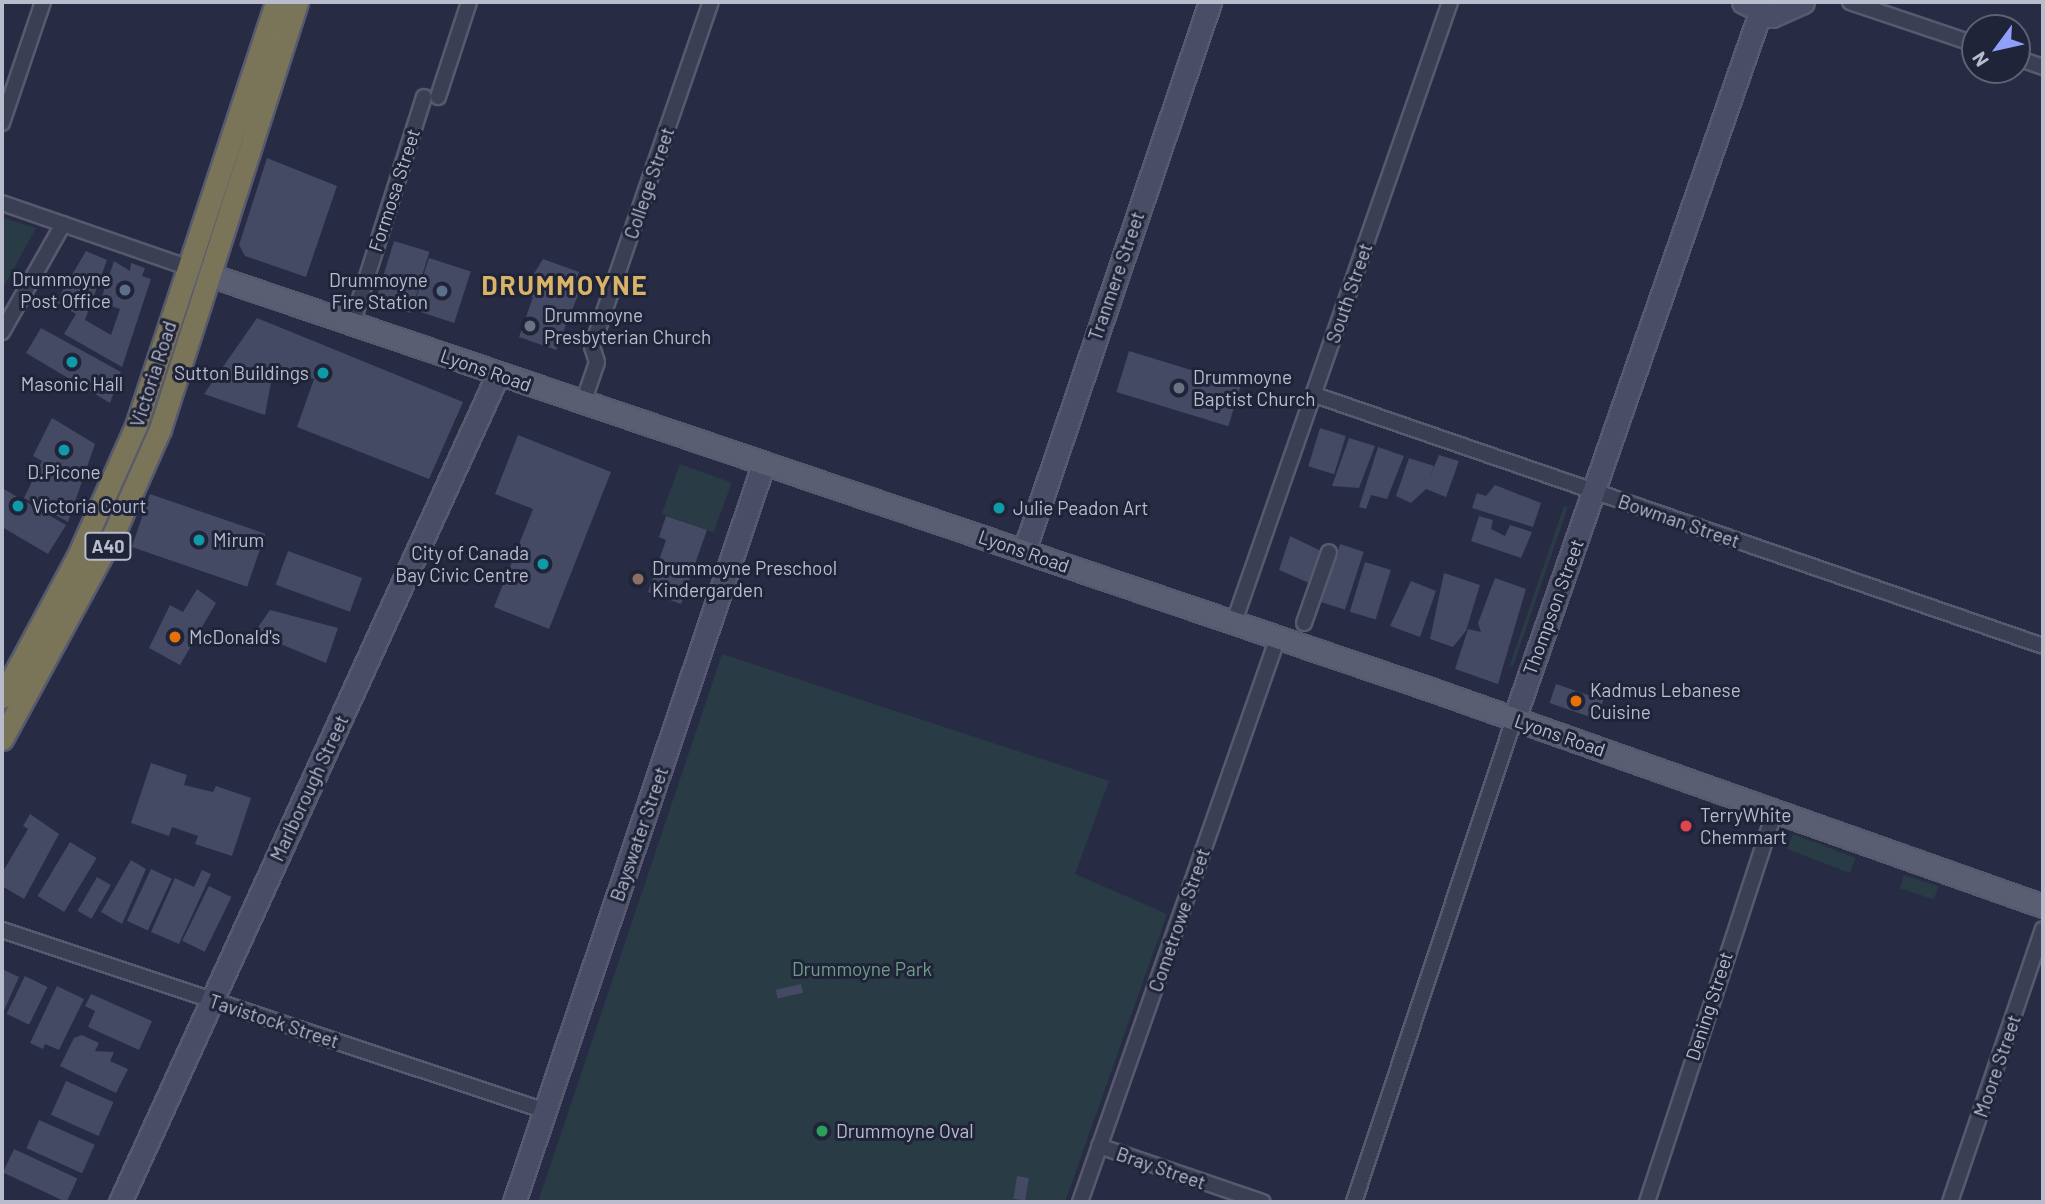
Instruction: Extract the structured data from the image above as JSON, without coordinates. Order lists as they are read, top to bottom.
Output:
{
  "streets": {
    "highway": ["Victoria Road", "A40"],
    "main road": ["Lyons Road"],
    "street": [
      "College Street",
      "Formosa Street",
      "Tranmere Street",
      "South Street",
      "Bowman Street",
      "Thompson Street",
      "Marlborough Street",
      "Bayswater Street",
      "Cometrowe Street",
      "Dening Street",
      "Tavistock Street",
      "Moore Street",
      "Bray Street"
    ]
  },
  "crossings": [
    ["College Street", "Lyons Road"],
    ["Formosa Street", "Lyons Road"],
    ["Tranmere Street", "Lyons Road"],
    ["South Street", "Lyons Road"],
    ["South Street", "Bowman Street"],
    ["Lyons Road", "Victoria Road"],
    ["Lyons Road", "Thompson Street"],
    ["Lyons Road", "Marlborough Street"],
    ["Lyons Road", "Bayswater Street"],
    ["Lyons Road", "Cometrowe Street"],
    ["Lyons Road", "Dening Street"],
    ["Bowman Street", "Thompson Street"],
    ["Marlborough Street", "Tavistock Street"],
    ["Bayswater Street", "Tavistock Street"],
    ["Cometrowe Street", "Bray Street"]
  ],
  "districts": ["DRUMMOYNE"],
  "parks": ["Drummoyne Park"],
  "places": [
    "Drummoyne Post Office",
    "Drummoyne Fire Station",
    "Drummoyne Presbyterian Church",
    "Masonic Hall",
    "Sutton Buildings",
    "Drummoyne Baptist Church",
    "D.Picone",
    "Victoria Court",
    "Julie Peadon Art",
    "Mirum",
    "City of Canada Bay Civic Centre",
    "Drummoyne Preschool Kindergarden",
    "McDonald's",
    "Kadmus Lebanese Cuisine",
    "TerryWhite Chemmart",
    "Drummoyne Oval"
  ],
  "north": "bottom left"
}
